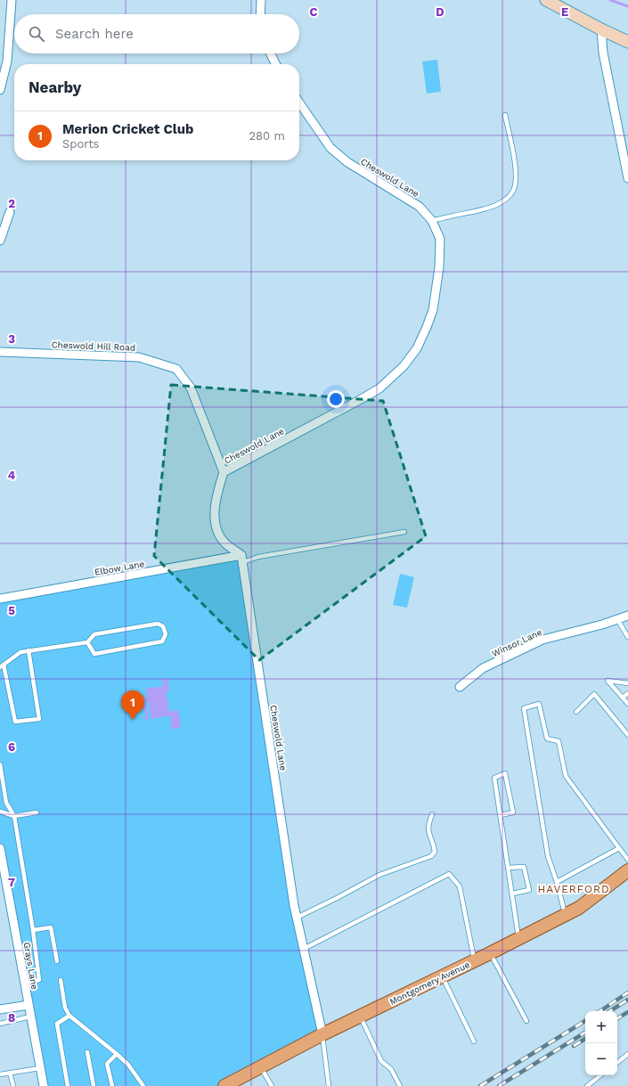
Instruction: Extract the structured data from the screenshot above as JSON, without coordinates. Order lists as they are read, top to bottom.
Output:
{
  "streets": {
    "main road": ["Montgomery Avenue"],
    "street": [
      "Cheswold Lane",
      "Cheswold Hill Road",
      "Elbow Lane",
      "Winsor Lane",
      "Grays Lane"
    ]
  },
  "crossings": [
    ["Cheswold Lane", "Cheswold Hill Road"],
    ["Cheswold Lane", "Elbow Lane"],
    ["Cheswold Lane", "Montgomery Avenue"]
  ],
  "districts": ["HAVERFORD"],
  "page": {
    "search": "Search here",
    "heading": "Nearby",
    "list": [
      {
        "mark": "1",
        "name": "Merion Cricket Club",
        "note": "Sports",
        "value": "280 m"
      }
    ],
    "pins": "1",
    "map_buttons": ["+", "−"]
  },
  "grid": {
    "columns": ["C", "D", "E"],
    "rows": [
      "2",
      "3",
      "4",
      "5",
      "6",
      "7",
      "8"
    ]
  }
}
